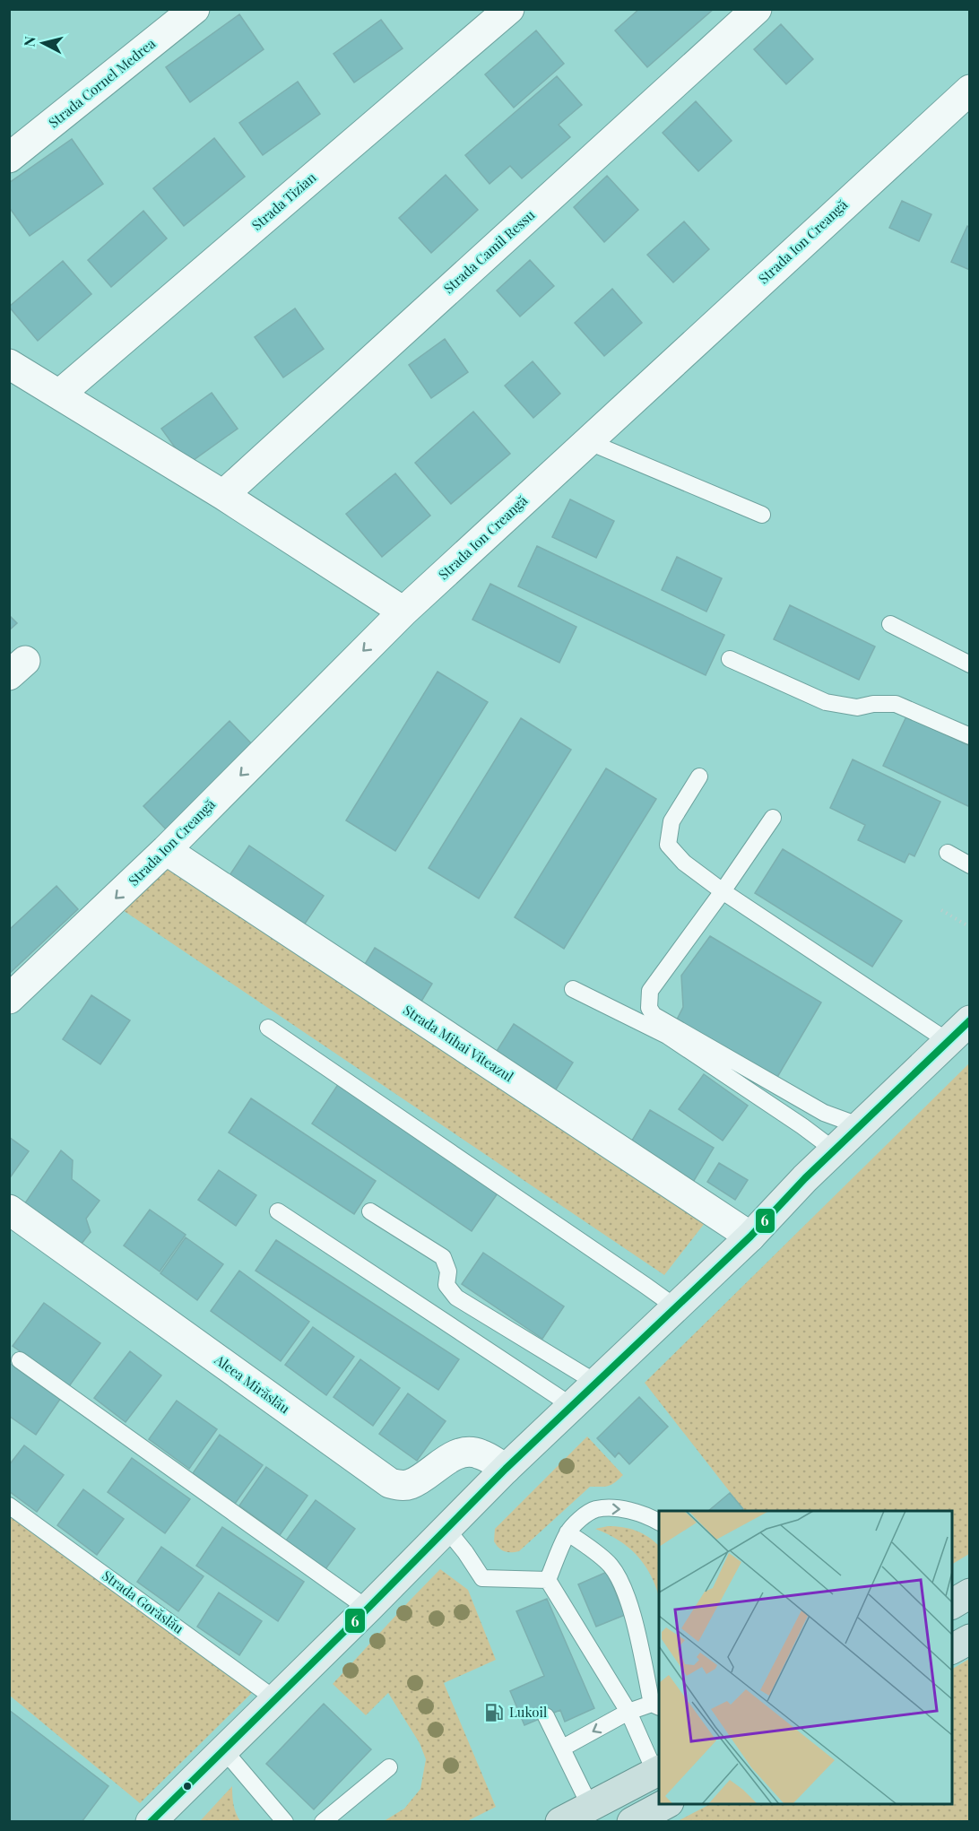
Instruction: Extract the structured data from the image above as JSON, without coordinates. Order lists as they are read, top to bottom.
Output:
{
  "streets": {
    "street": [
      "Strada Cornel Medrea",
      "Strada Tizian",
      "Strada Ion Creangă",
      "Strada Camil Ressu",
      "Strada Mihai Viteazul",
      "Aleea Mirăslău"
    ],
    "lane": ["Strada Gorăslău"]
  },
  "crossings": [
    ["Strada Ion Creangă", "Strada Mihai Viteazul"]
  ],
  "one_way": ["Strada Ion Creangă"],
  "places": {
    "fuel station": ["Lukoil"]
  },
  "lines": ["transit line 6"],
  "north": "left"
}
